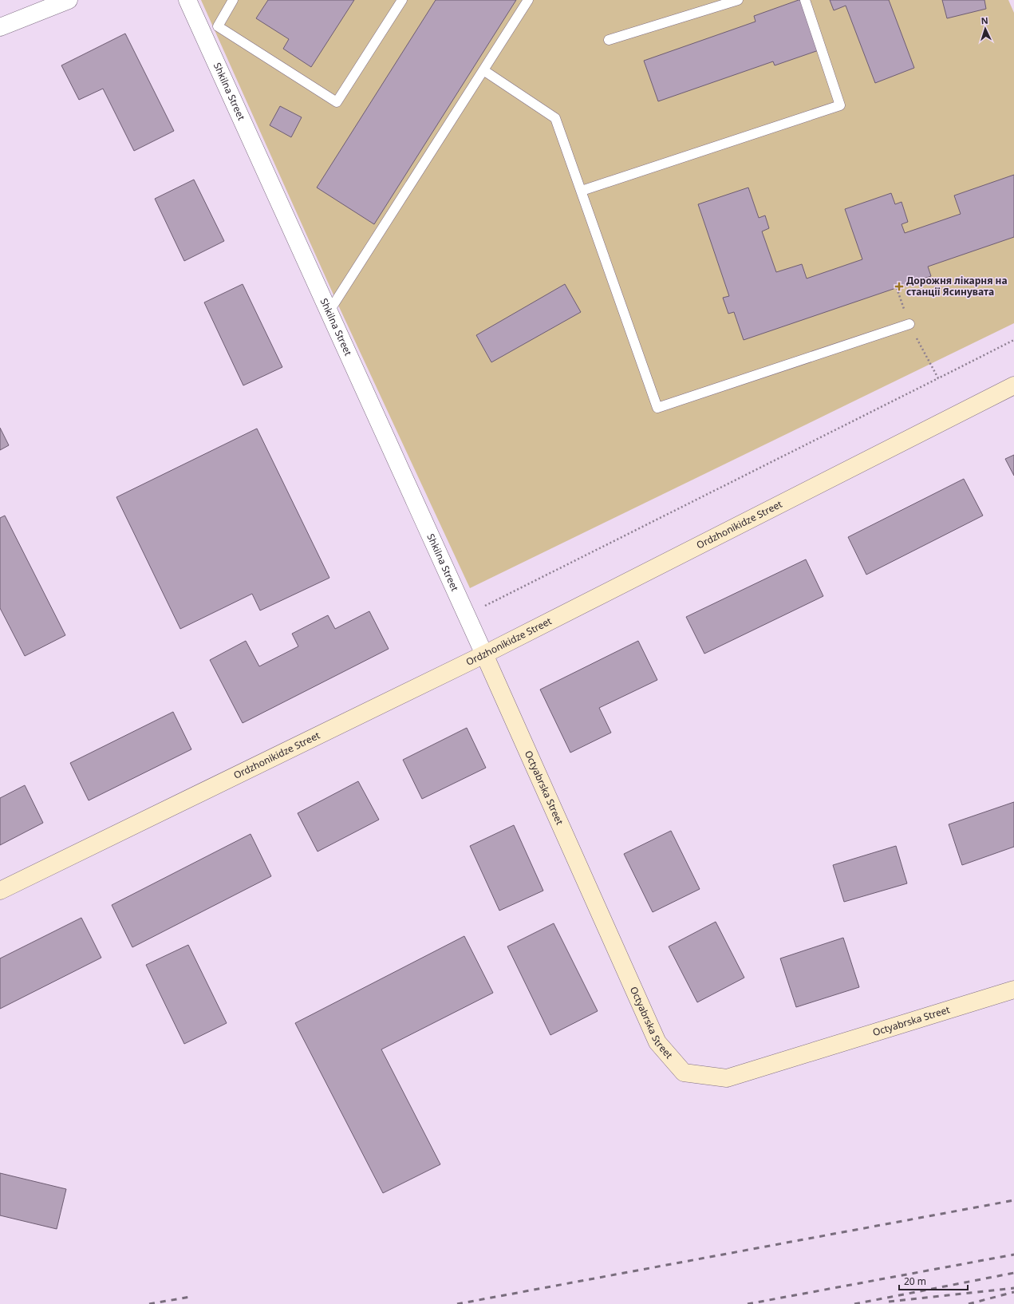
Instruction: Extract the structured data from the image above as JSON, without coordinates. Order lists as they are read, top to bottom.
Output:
{
  "streets": {
    "main road": ["Ordzhonikidze Street", "Octyabrska Street"],
    "street": ["Shkilna Street"]
  },
  "crossings": [
    ["Shkilna Street", "Ordzhonikidze Street"],
    ["Shkilna Street", "Octyabrska Street"],
    ["Ordzhonikidze Street", "Octyabrska Street"]
  ],
  "places": {
    "health": ["Дорожня лікарня на станції Ясинувата"]
  },
  "scale_bar": "20 m",
  "north": "top"
}
